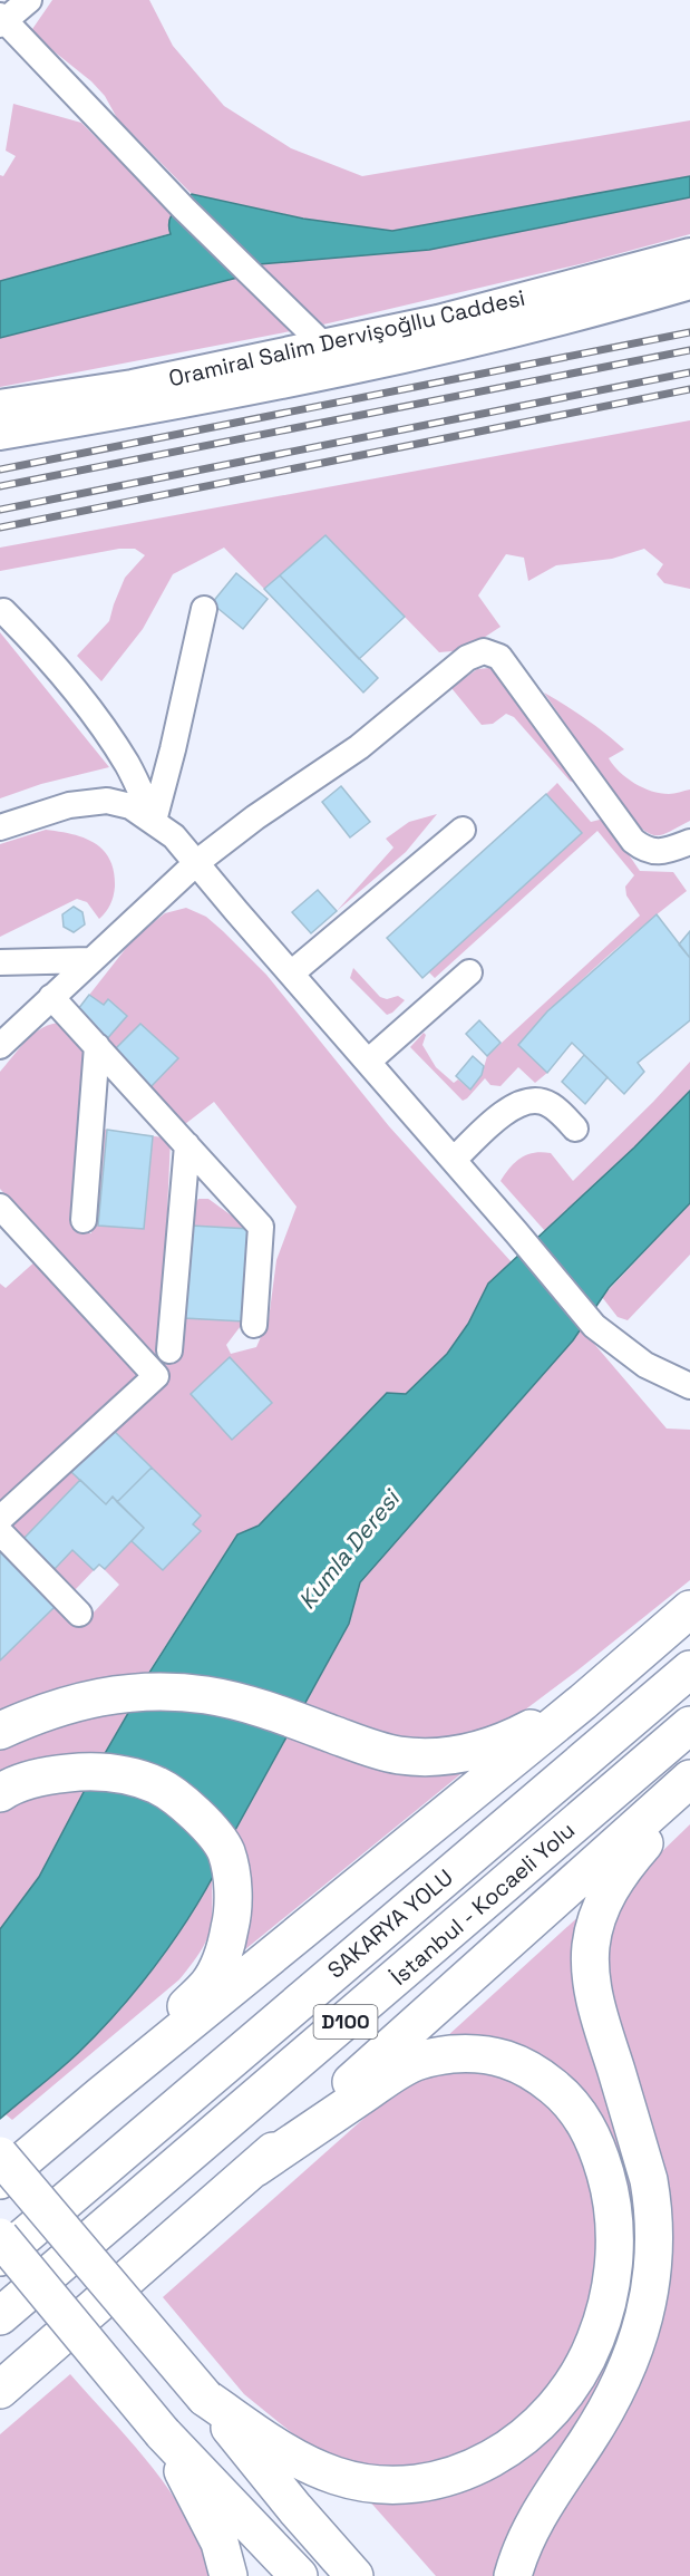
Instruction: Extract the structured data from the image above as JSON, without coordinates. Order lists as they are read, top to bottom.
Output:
{
  "streets": {
    "highway": ["İstanbul - Kocaeli Yolu", "SAKARYA YOLU", "D100"],
    "main road": ["Oramiral Salim Dervişoğllu Caddesi"]
  },
  "water": ["Kumla Deresi"]
}
